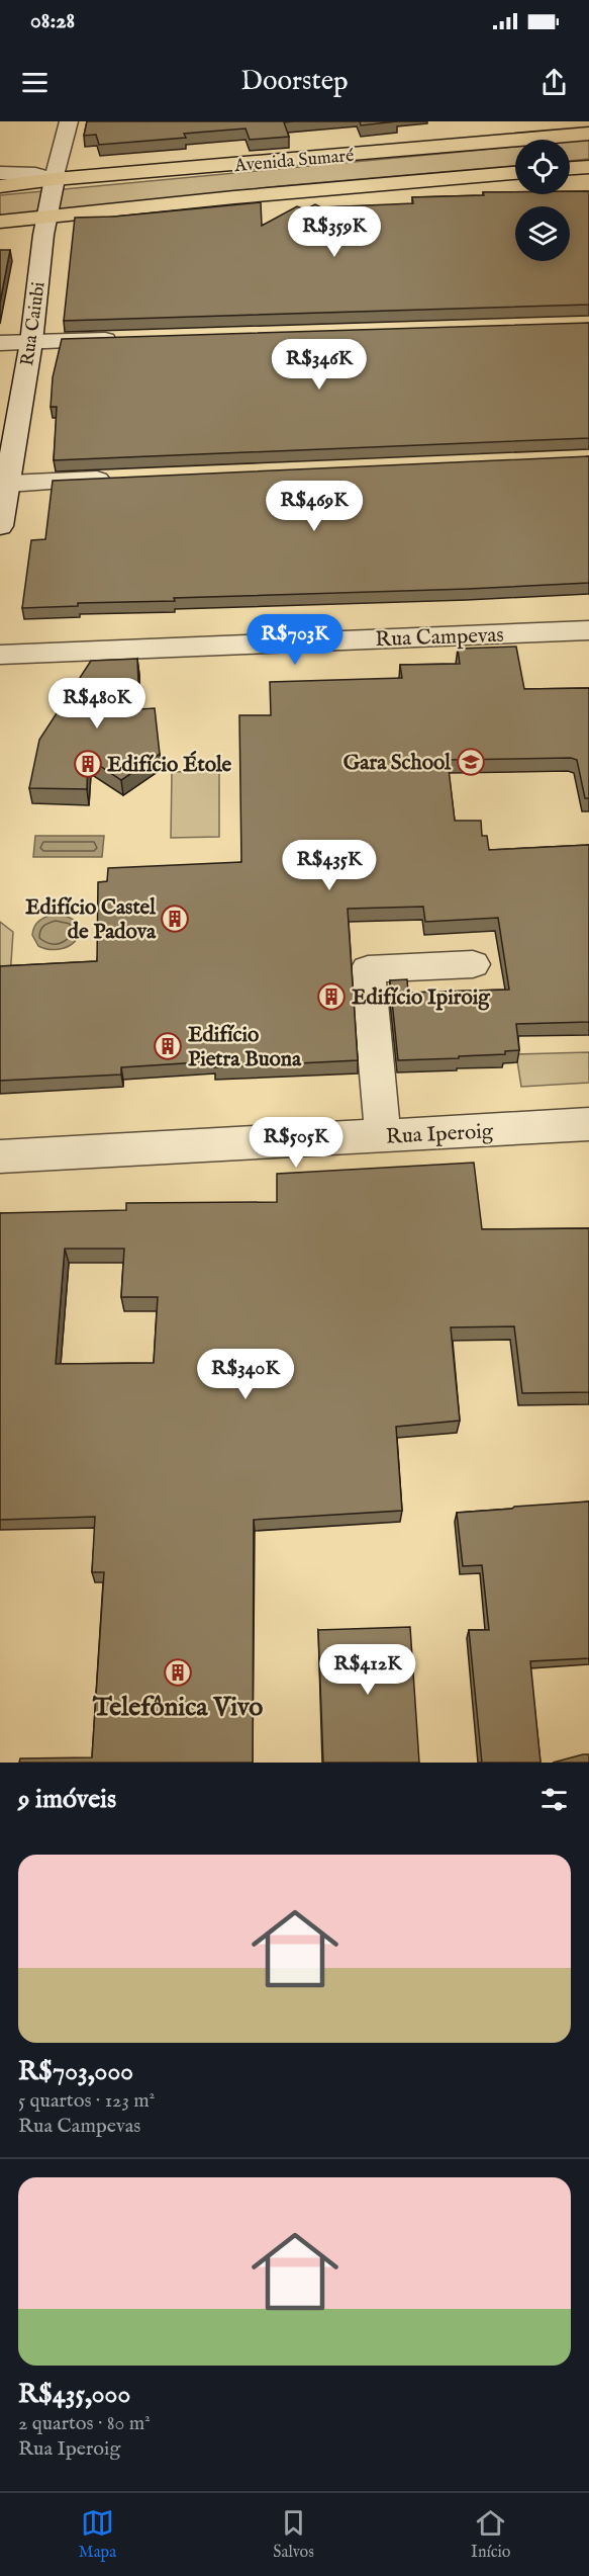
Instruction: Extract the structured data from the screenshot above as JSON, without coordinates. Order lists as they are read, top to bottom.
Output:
{
  "streets": {
    "main road": ["Avenida Sumaré"],
    "street": ["Rua Caiubi", "Rua Campevas", "Rua Iperoig"]
  },
  "crossings": [
    ["Avenida Sumaré", "Rua Caiubi"]
  ],
  "places": {
    "school or university": ["Gara School"],
    "building": [
      "Edifício Étole",
      "Edifício Castel de Padova",
      "Edifício Ipiroig",
      "Edifício Pietra Buona",
      "Telefônica Vivo"
    ]
  },
  "page": {
    "status": "08:28",
    "header": "Doorstep",
    "price": [
      "R$359K",
      "R$346K",
      "R$469K",
      "R$703K",
      "R$480K",
      "R$435K",
      "R$505K",
      "R$340K",
      "R$412K"
    ],
    "heading": "9 imóveis",
    "list": [
      {
        "name": "R$703,000",
        "note": "5 quartos · 123 m² · Rua Campevas"
      },
      {
        "name": "R$435,000",
        "note": "2 quartos · 80 m² · Rua Iperoig"
      }
    ],
    "tabs": ["Mapa", "Salvos", "Início"]
  }
}
